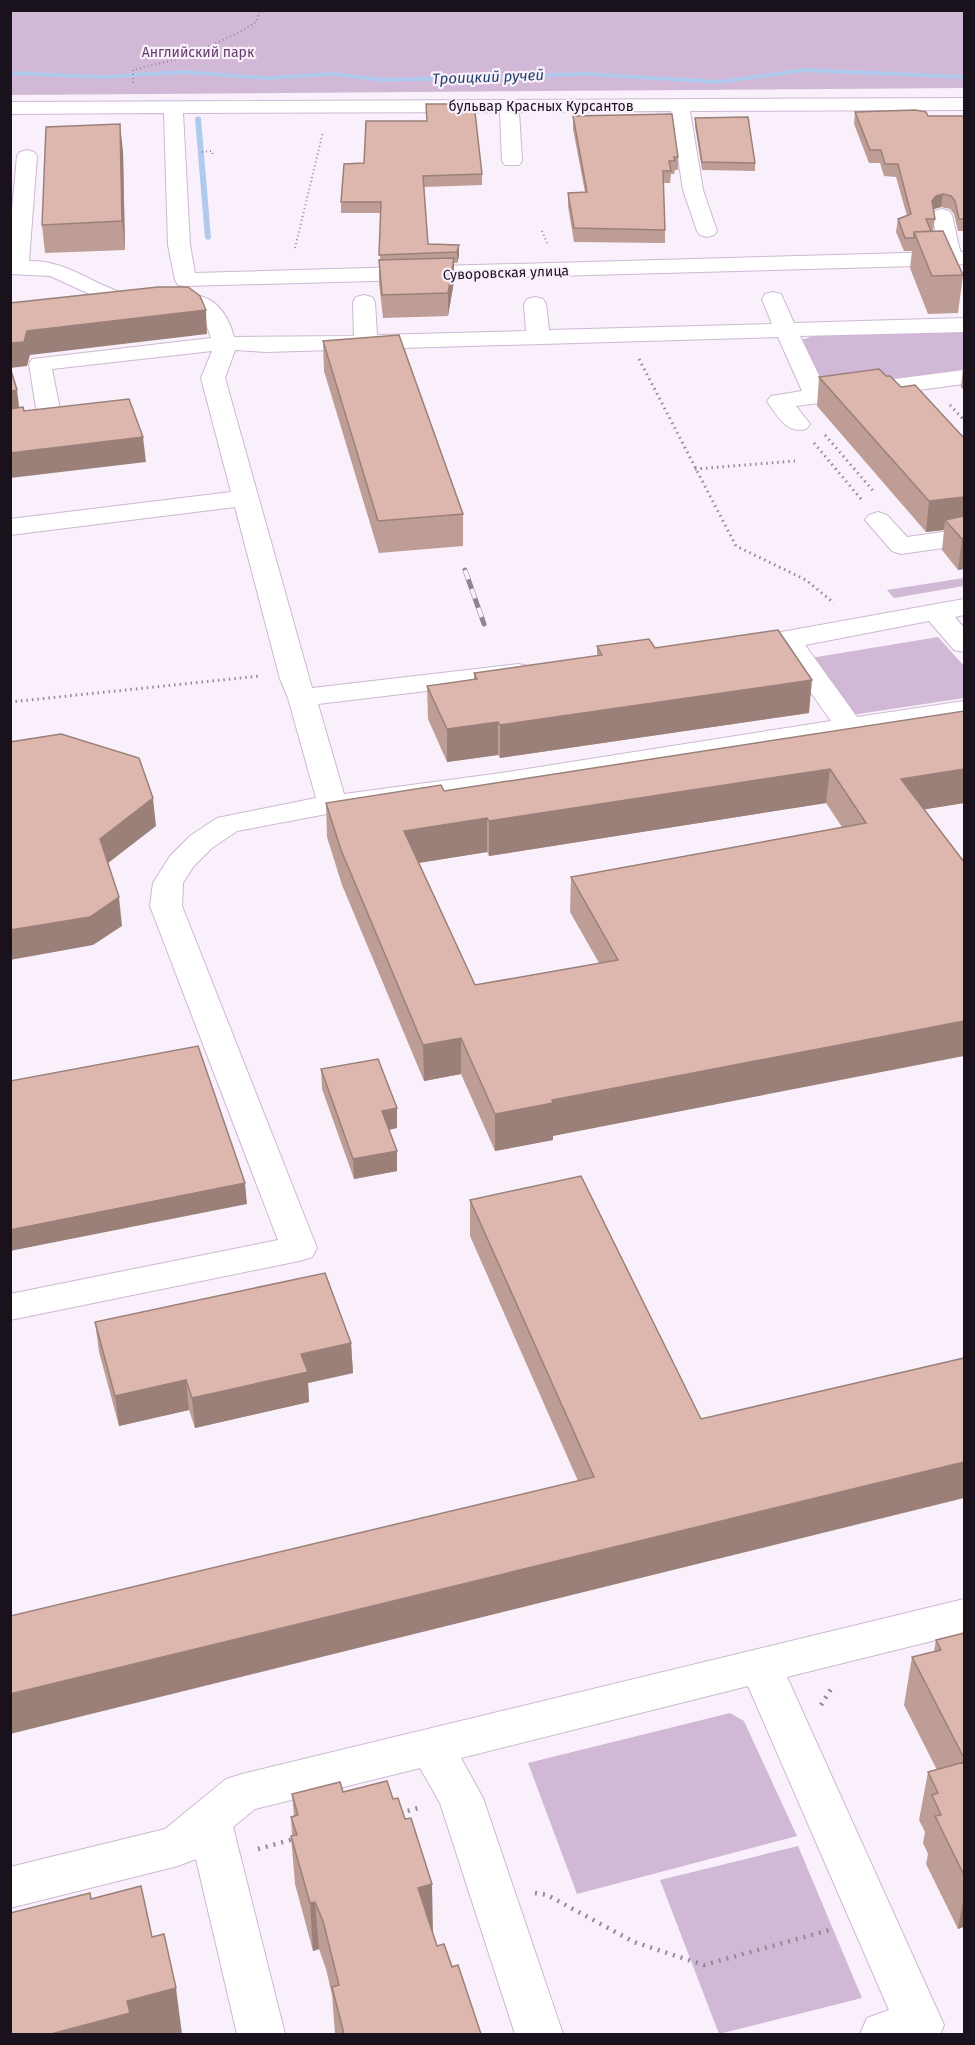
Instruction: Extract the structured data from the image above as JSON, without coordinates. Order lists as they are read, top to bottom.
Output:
{
  "streets": {
    "street": ["бульвар Красных Курсантов", "Суворовская улица"]
  },
  "crossings": [
    ["бульвар Красных Курсантов", "Суворовская улица"]
  ],
  "water": ["Троицкий ручей"],
  "parks": ["Английский парк"]
}
